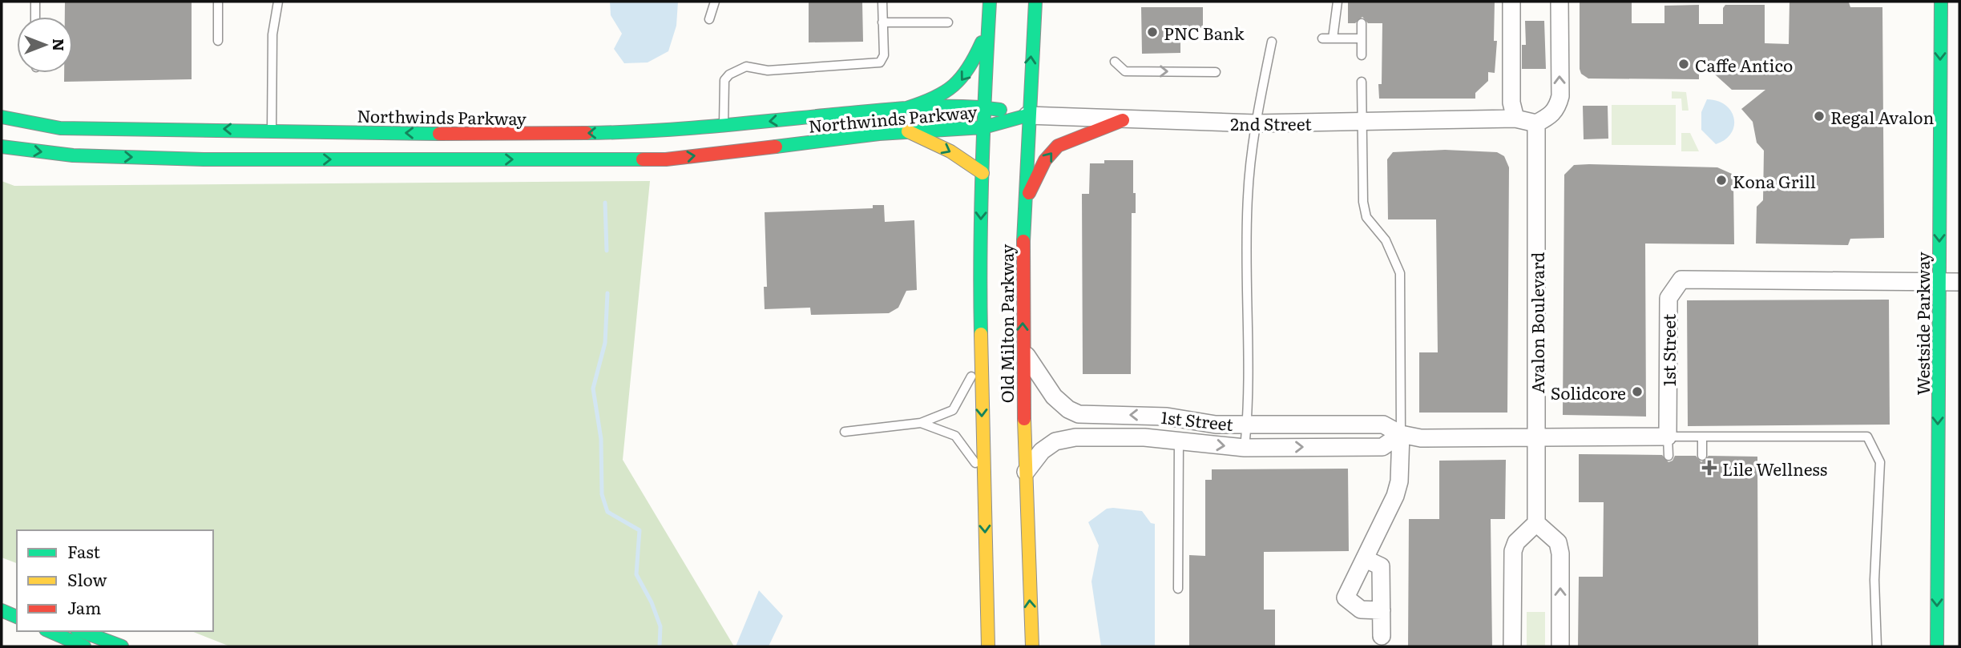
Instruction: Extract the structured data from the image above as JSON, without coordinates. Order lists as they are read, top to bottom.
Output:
{
  "streets": {
    "main road": ["Northwinds Parkway", "Old Milton Parkway", "Westside Parkway"],
    "street": ["2nd Street", "Avalon Boulevard", "1st Street"]
  },
  "crossings": [
    ["Northwinds Parkway", "2nd Street"],
    ["Northwinds Parkway", "Old Milton Parkway"],
    ["2nd Street", "Old Milton Parkway"],
    ["Avalon Boulevard", "1st Street"],
    ["Old Milton Parkway", "1st Street"],
    ["Westside Parkway", "1st Street"]
  ],
  "one_way": ["Westside Parkway"],
  "places": {
    "other": [
      "PNC Bank",
      "Caffe Antico",
      "Regal Avalon",
      "Kona Grill",
      "Solidcore"
    ],
    "health": ["Lile Wellness"]
  },
  "legend": ["Fast", "Slow", "Jam"],
  "north": "right"
}
